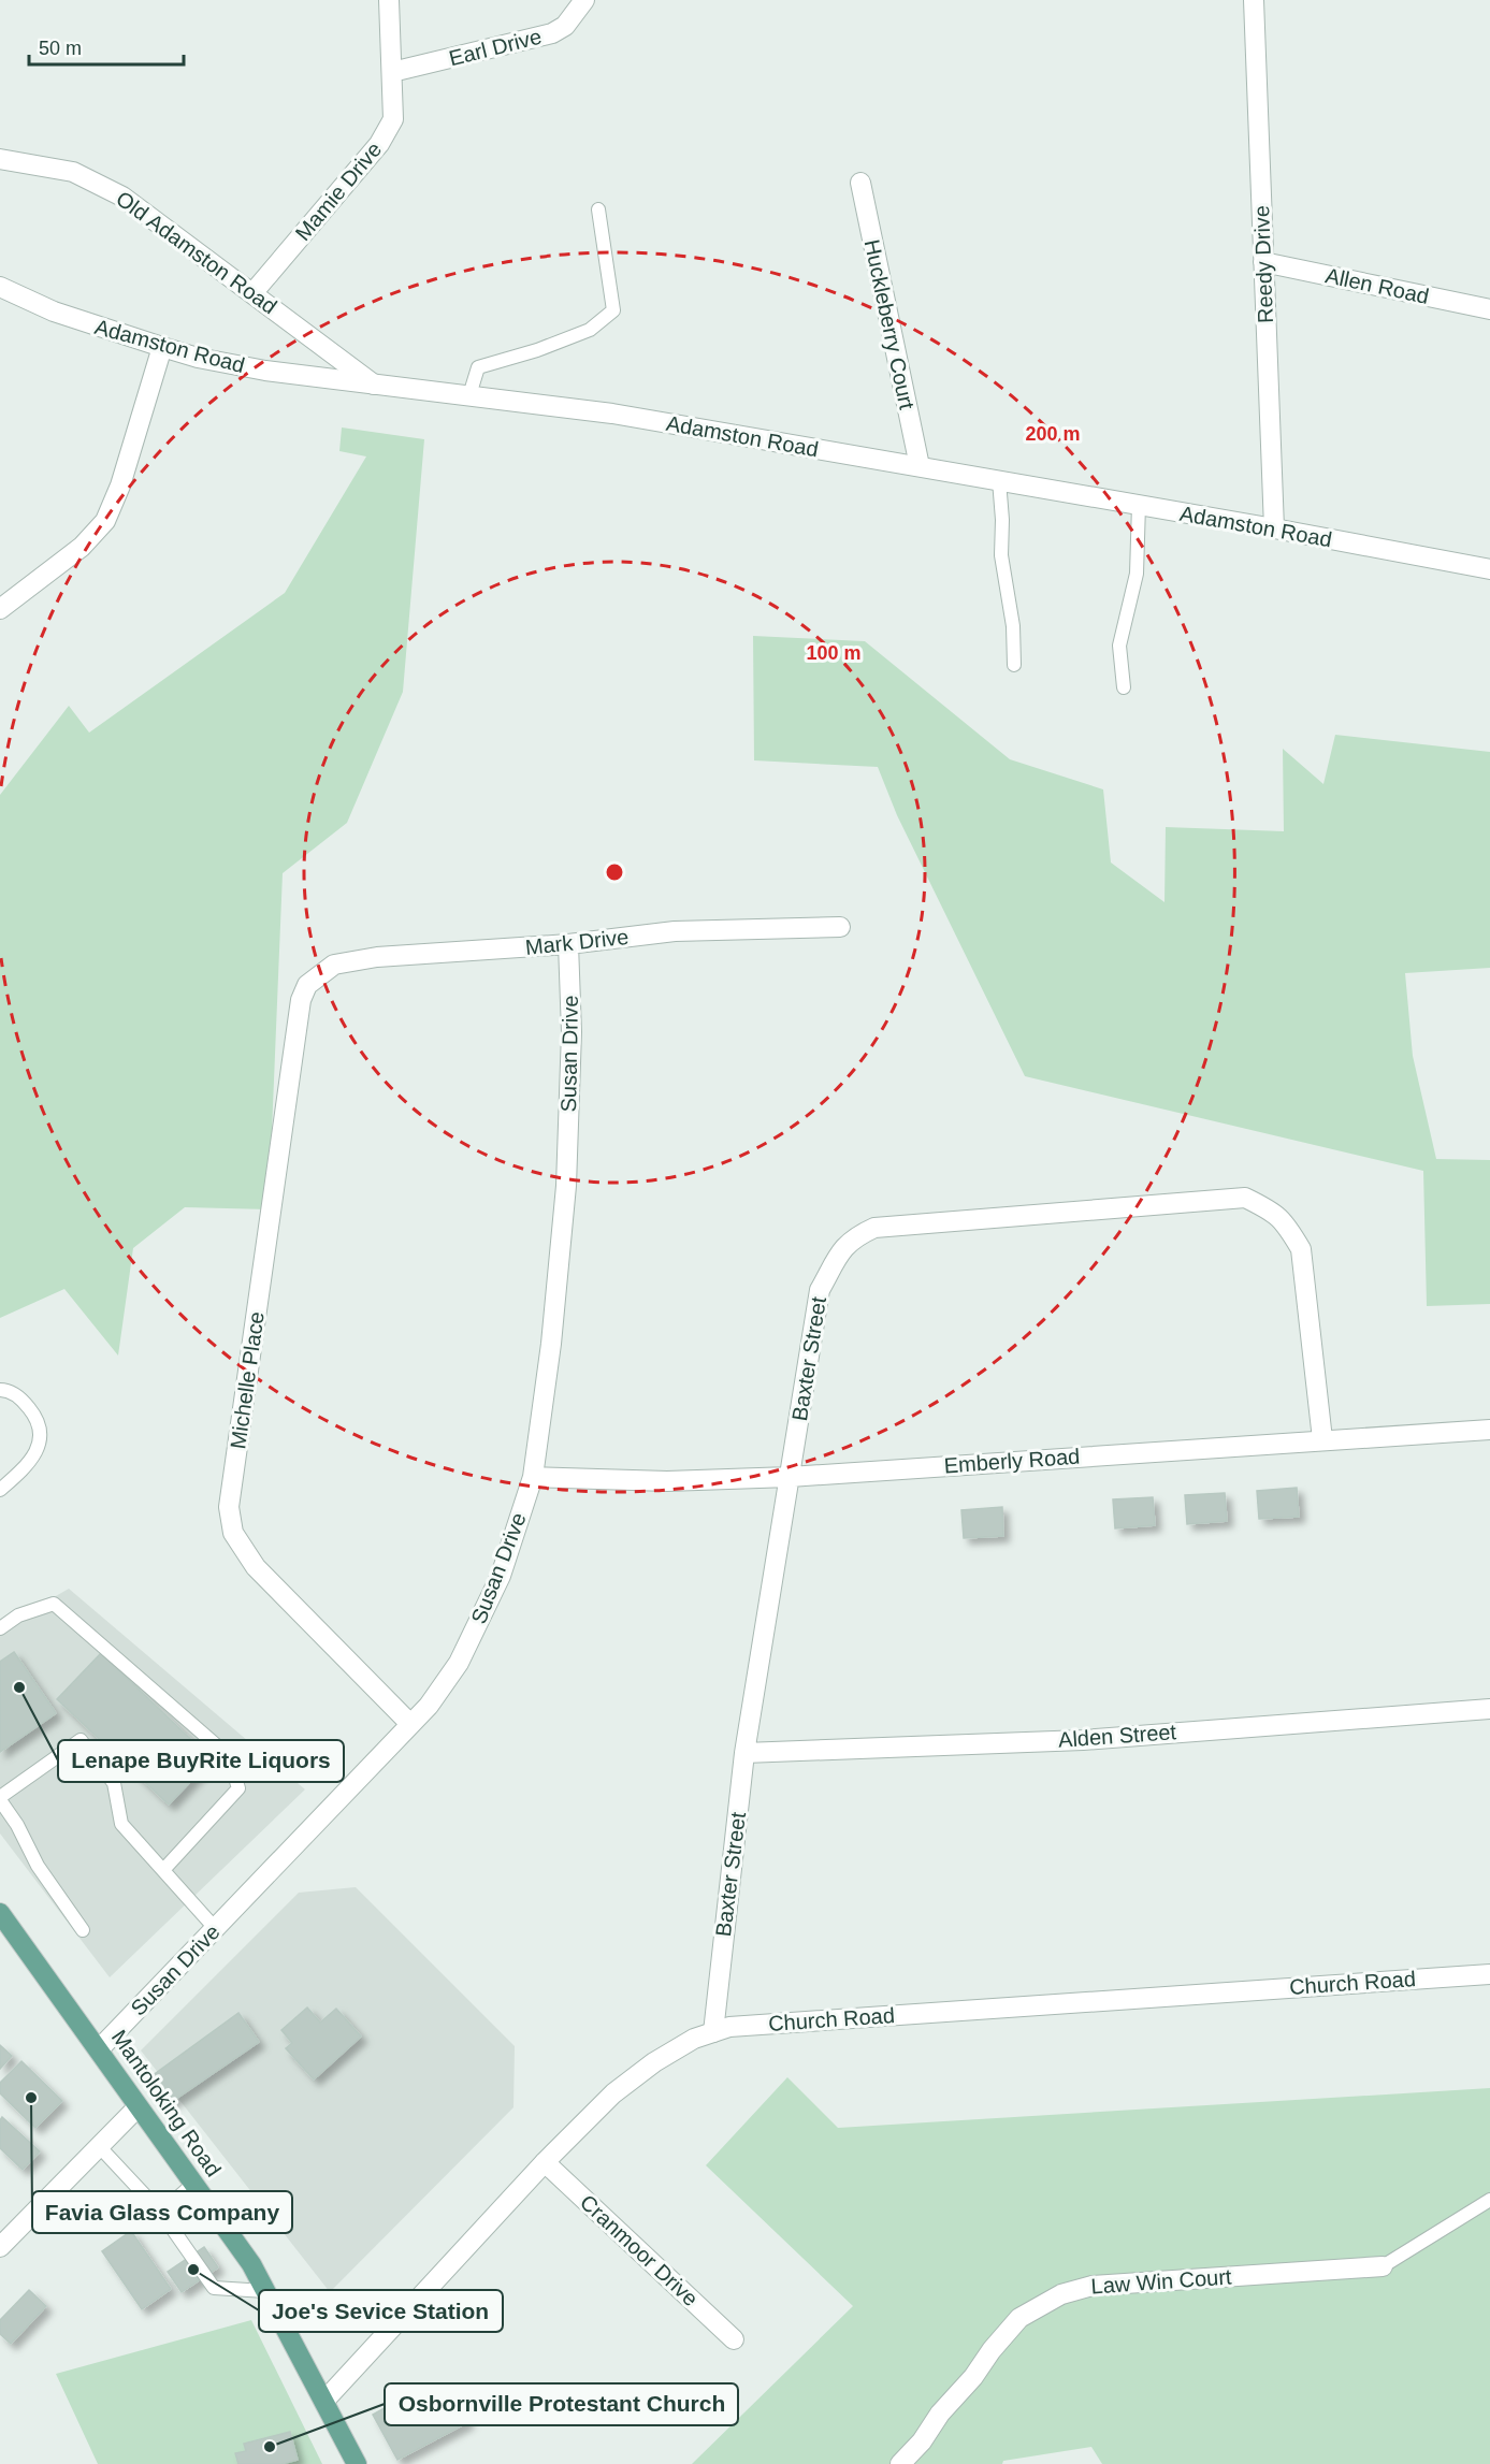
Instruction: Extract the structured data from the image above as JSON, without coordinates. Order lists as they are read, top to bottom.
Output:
{
  "streets": {
    "main road": ["Mantoloking Road"],
    "street": [
      "Earl Drive",
      "Mamie Drive",
      "Old Adamston Road",
      "Reedy Drive",
      "Allen Road",
      "Huckleberry Court",
      "Adamston Road",
      "Mark Drive",
      "Susan Drive",
      "Baxter Street",
      "Michelle Place",
      "Emberly Road",
      "Alden Street",
      "Church Road",
      "Cranmoor Drive",
      "Law Win Court"
    ]
  },
  "crossings": [
    ["Earl Drive", "Mamie Drive"],
    ["Mamie Drive", "Old Adamston Road"],
    ["Old Adamston Road", "Adamston Road"],
    ["Reedy Drive", "Allen Road"],
    ["Reedy Drive", "Adamston Road"],
    ["Huckleberry Court", "Adamston Road"],
    ["Mark Drive", "Susan Drive"],
    ["Mark Drive", "Michelle Place"],
    ["Susan Drive", "Michelle Place"],
    ["Susan Drive", "Emberly Road"],
    ["Susan Drive", "Mantoloking Road"],
    ["Baxter Street", "Emberly Road"],
    ["Baxter Street", "Alden Street"],
    ["Baxter Street", "Church Road"],
    ["Church Road", "Mantoloking Road"],
    ["Church Road", "Cranmoor Drive"]
  ],
  "places": [
    "Lenape BuyRite Liquors",
    "Favia Glass Company",
    "Joe's Sevice Station",
    "Osbornville Protestant Church"
  ],
  "scale_bar": "50 m",
  "rings": ["200 m", "100 m"]
}
